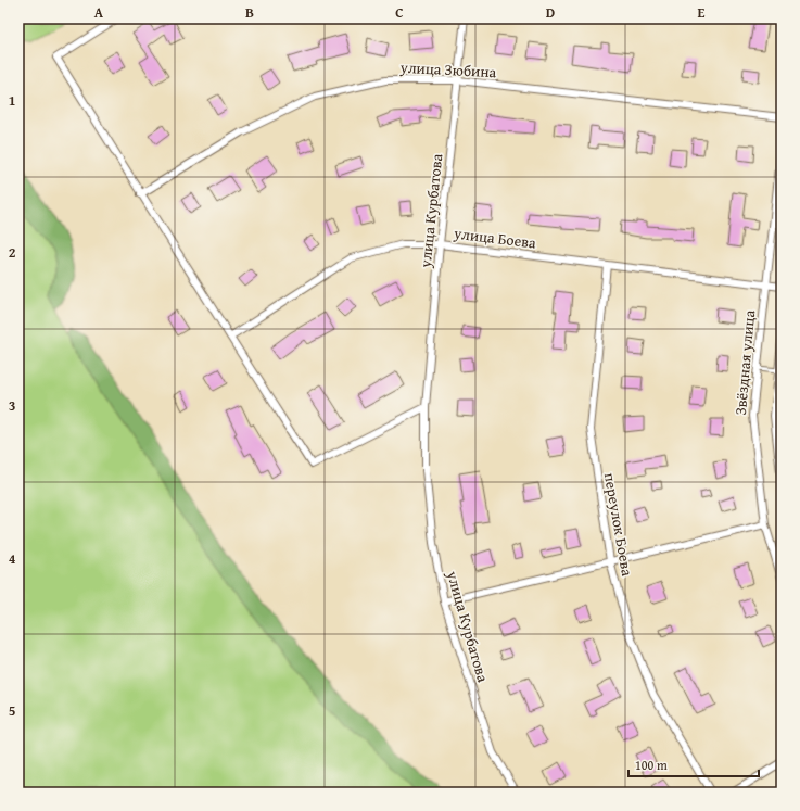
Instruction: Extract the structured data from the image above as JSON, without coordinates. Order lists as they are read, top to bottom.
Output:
{
  "streets": {
    "street": [
      "улица Зюбина",
      "улица Курбатова",
      "улица Боева",
      "Звёздная улица",
      "переулок Боева"
    ]
  },
  "crossings": [
    ["улица Зюбина", "улица Курбатова"],
    ["улица Курбатова", "улица Боева"],
    ["улица Боева", "Звёздная улица"],
    ["улица Боева", "переулок Боева"]
  ],
  "scale_bar": "100 m",
  "grid": {
    "columns": [
      "A",
      "B",
      "C",
      "D",
      "E"
    ],
    "rows": [
      "1",
      "2",
      "3",
      "4",
      "5"
    ]
  }
}
